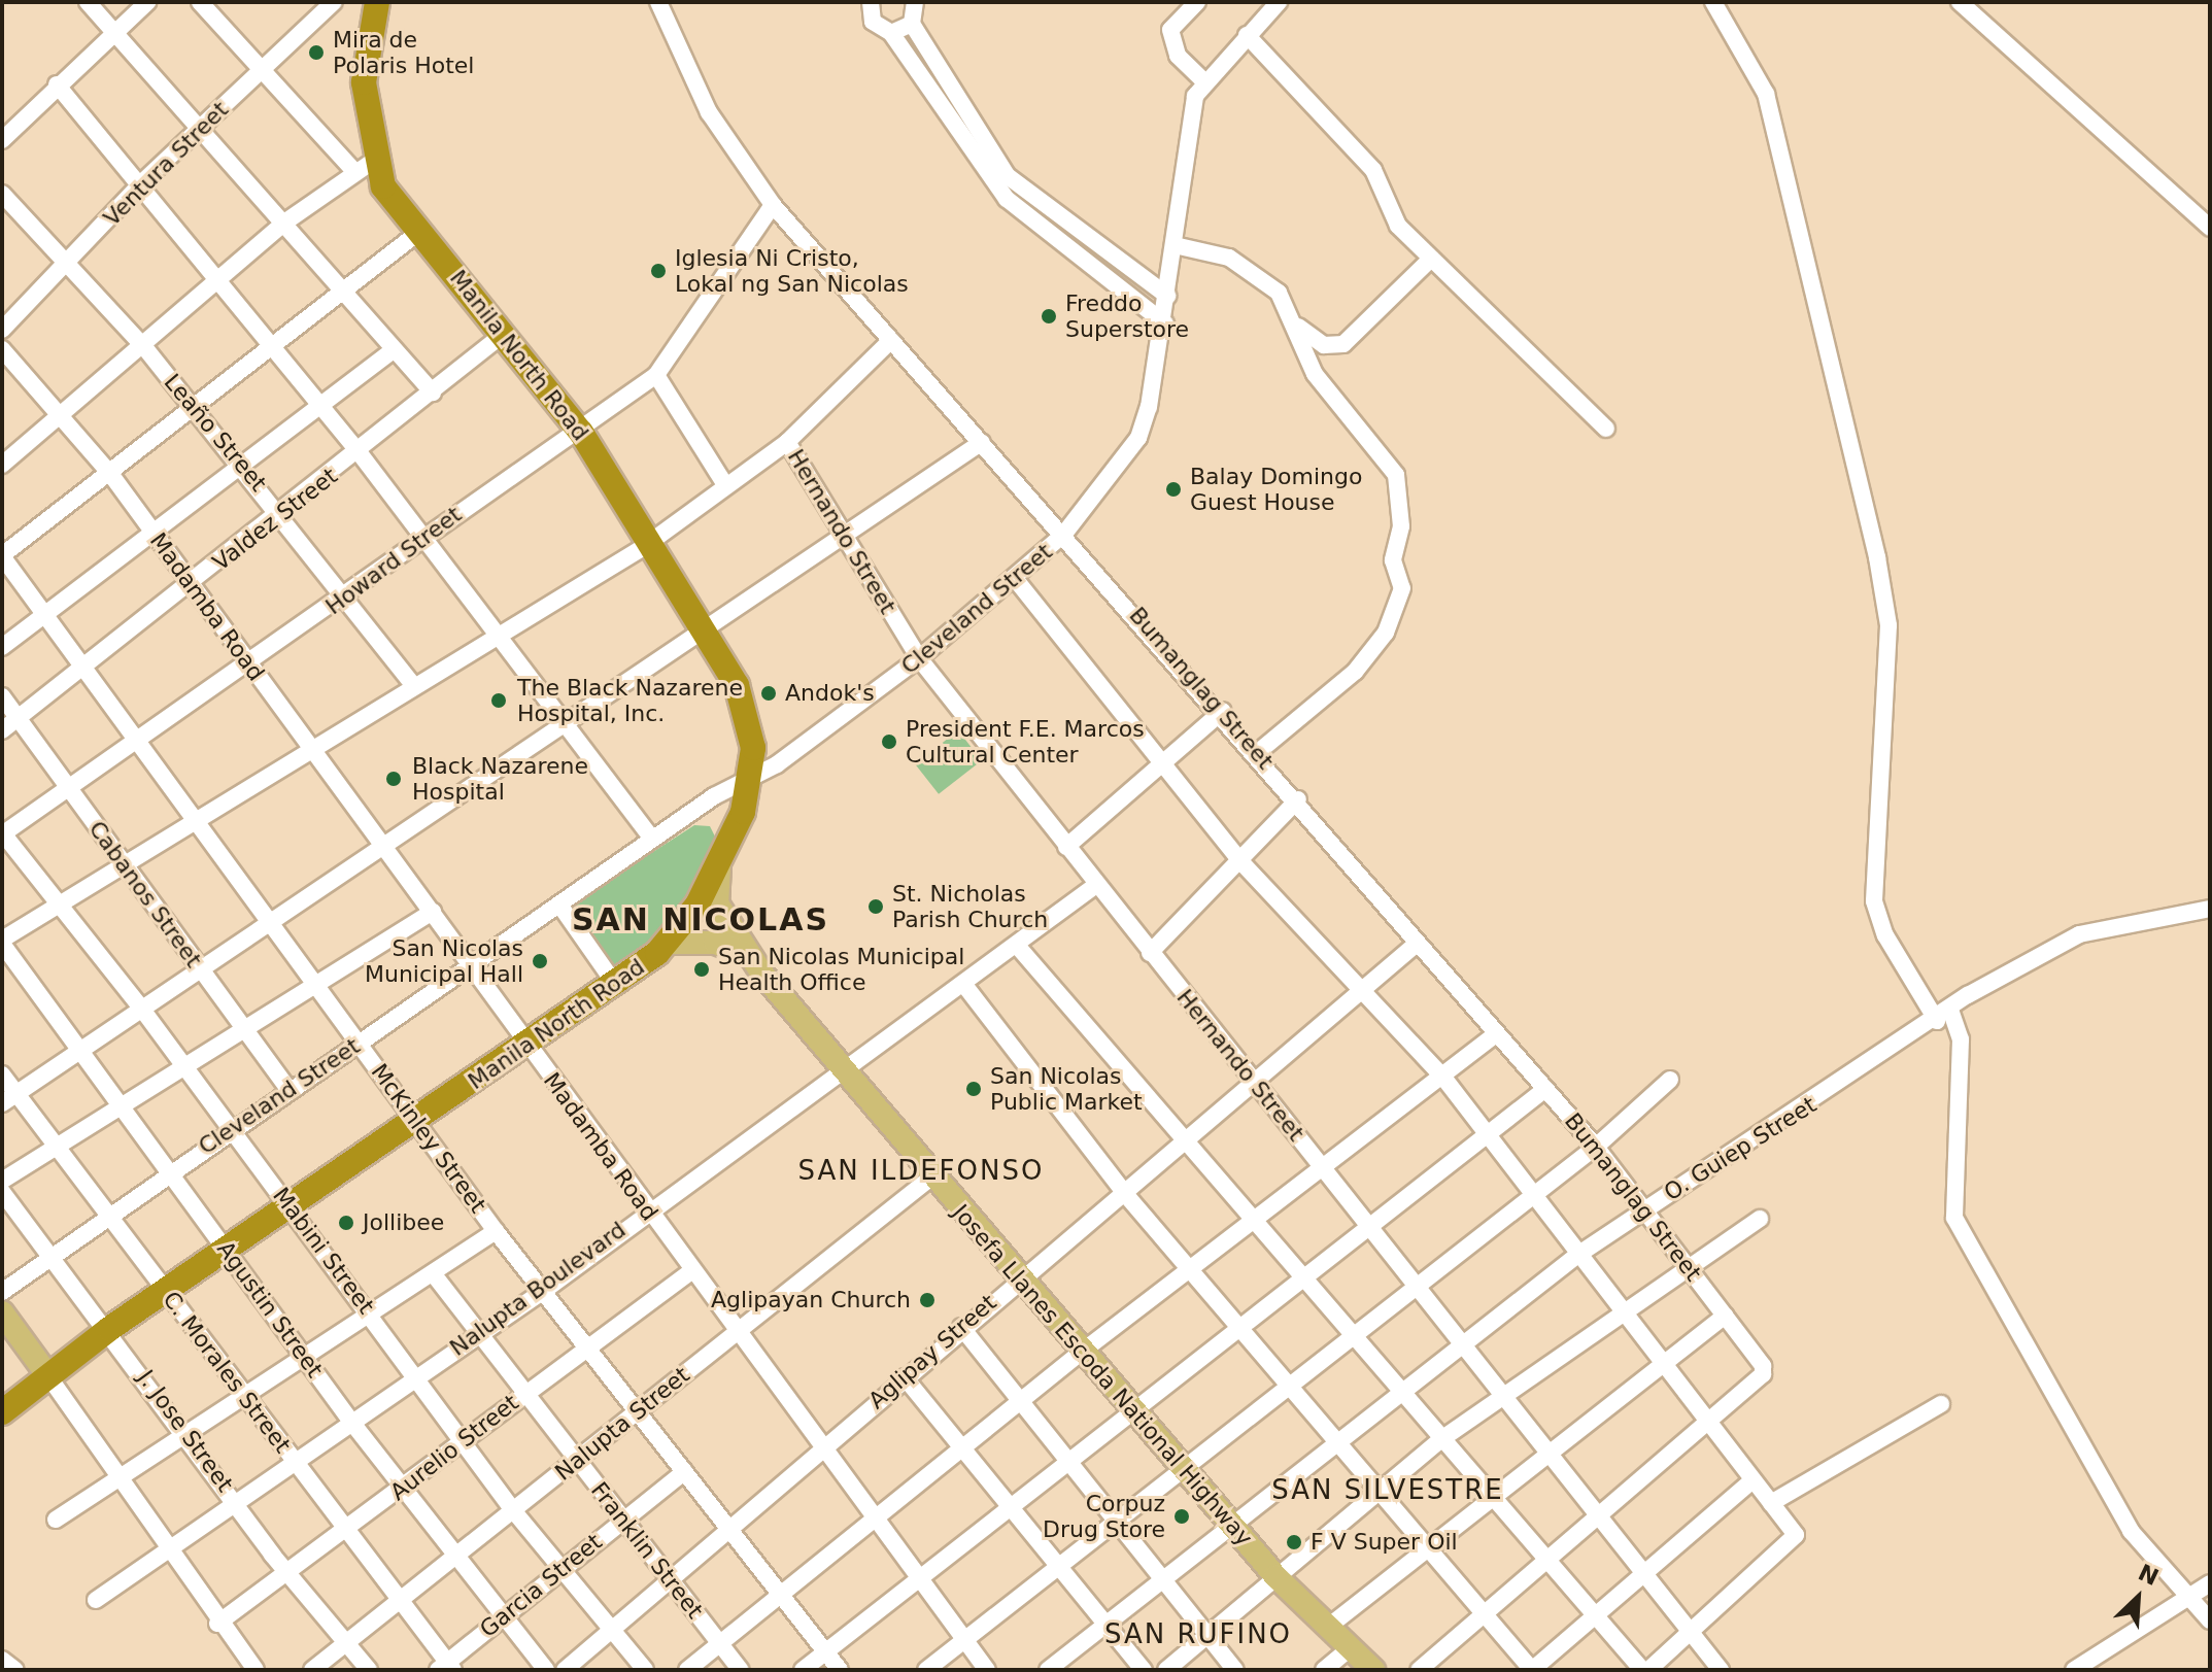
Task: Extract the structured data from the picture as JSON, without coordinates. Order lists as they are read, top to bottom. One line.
{"streets":{"highway":["Manila North Road"],"main road":["Josefa Llanes Escoda National Highway"],"street":["Ventura Street","Leaño Street","Valdez Street","Hernando Street","Howard Street","Madamba Road","Cleveland Street","Bumanglag Street","Cabanos Street","McKinley Street","O. Guiep Street","Mabini Street","Nalupta Boulevard","Agustin Street","Aglipay Street","C. Morales Street","Nalupta Street","J. Jose Street","Aurelio Street","Franklin Street","Garcia Street"]},"crossings":[["Ventura Street","Leaño Street"],["Manila North Road","Valdez Street"],["Manila North Road","Howard Street"],["Manila North Road","Madamba Road"],["Manila North Road","Cleveland Street"],["Manila North Road","McKinley Street"],["Manila North Road","Mabini Street"],["Manila North Road","Agustin Street"],["Manila North Road","C. Morales Street"],["Manila North Road","Josefa Llanes Escoda National Highway"],["Manila North Road","J. Jose Street"],["Leaño Street","Valdez Street"],["Leaño Street","Howard Street"],["Valdez Street","Madamba Road"],["Valdez Street","Cabanos Street"],["Valdez Street","McKinley Street"],["Hernando Street","Cleveland Street"],["Hernando Street","O. Guiep Street"],["Hernando Street","Nalupta Boulevard"],["Hernando Street","Aglipay Street"],["Howard Street","Madamba Road"],["Howard Street","Bumanglag Street"],["Howard Street","Cabanos Street"],["Howard Street","McKinley Street"],["Howard Street","Mabini Street"],["Madamba Road","Cleveland Street"],["Madamba Road","Nalupta Boulevard"],["Madamba Road","Aglipay Street"],["Madamba Road","Nalupta Street"],["Madamba Road","Aurelio Street"],["Cleveland Street","Bumanglag Street"],["Cleveland Street","Cabanos Street"],["Cleveland Street","McKinley Street"],["Cleveland Street","Mabini Street"],["Cleveland Street","Agustin Street"],["Cleveland Street","C. Morales Street"],["Cleveland Street","J. Jose Street"],["Bumanglag Street","O. Guiep Street"],["Bumanglag Street","Aglipay Street"],["McKinley Street","Nalupta Boulevard"],["McKinley Street","Aglipay Street"],["McKinley Street","Nalupta Street"],["McKinley Street","Aurelio Street"],["McKinley Street","Garcia Street"],["O. Guiep Street","Josefa Llanes Escoda National Highway"],["Mabini Street","Nalupta Boulevard"],["Mabini Street","Aglipay Street"],["Mabini Street","Nalupta Street"],["Mabini Street","Aurelio Street"],["Mabini Street","Garcia Street"],["Nalupta Boulevard","Agustin Street"],["Nalupta Boulevard","C. Morales Street"],["Nalupta Boulevard","Josefa Llanes Escoda National Highway"],["Nalupta Boulevard","J. Jose Street"],["Nalupta Boulevard","Franklin Street"],["Agustin Street","Nalupta Street"],["Agustin Street","Aurelio Street"],["Agustin Street","Garcia Street"],["Aglipay Street","Josefa Llanes Escoda National Highway"],["Aglipay Street","Franklin Street"],["C. Morales Street","Nalupta Street"],["C. Morales Street","Aurelio Street"],["C. Morales Street","Garcia Street"],["Josefa Llanes Escoda National Highway","Nalupta Street"],["Nalupta Street","J. Jose Street"],["Nalupta Street","Franklin Street"],["J. Jose Street","Aurelio Street"],["Aurelio Street","Franklin Street"],["Franklin Street","Garcia Street"]],"districts":["SAN NICOLAS","SAN ILDEFONSO","SAN SILVESTRE","SAN RUFINO"],"places":["Mira de Polaris Hotel","Iglesia Ni Cristo, Lokal ng San Nicolas","Freddo Superstore","Balay Domingo Guest House","Andok's","The Black Nazarene Hospital, Inc.","President F.E. Marcos Cultural Center","Black Nazarene Hospital","St. Nicholas Parish Church","San Nicolas Municipal Hall","San Nicolas Municipal Health Office","San Nicolas Public Market","Jollibee","Aglipayan Church","Corpuz Drug Store","F V Super Oil"],"north":"top right"}
